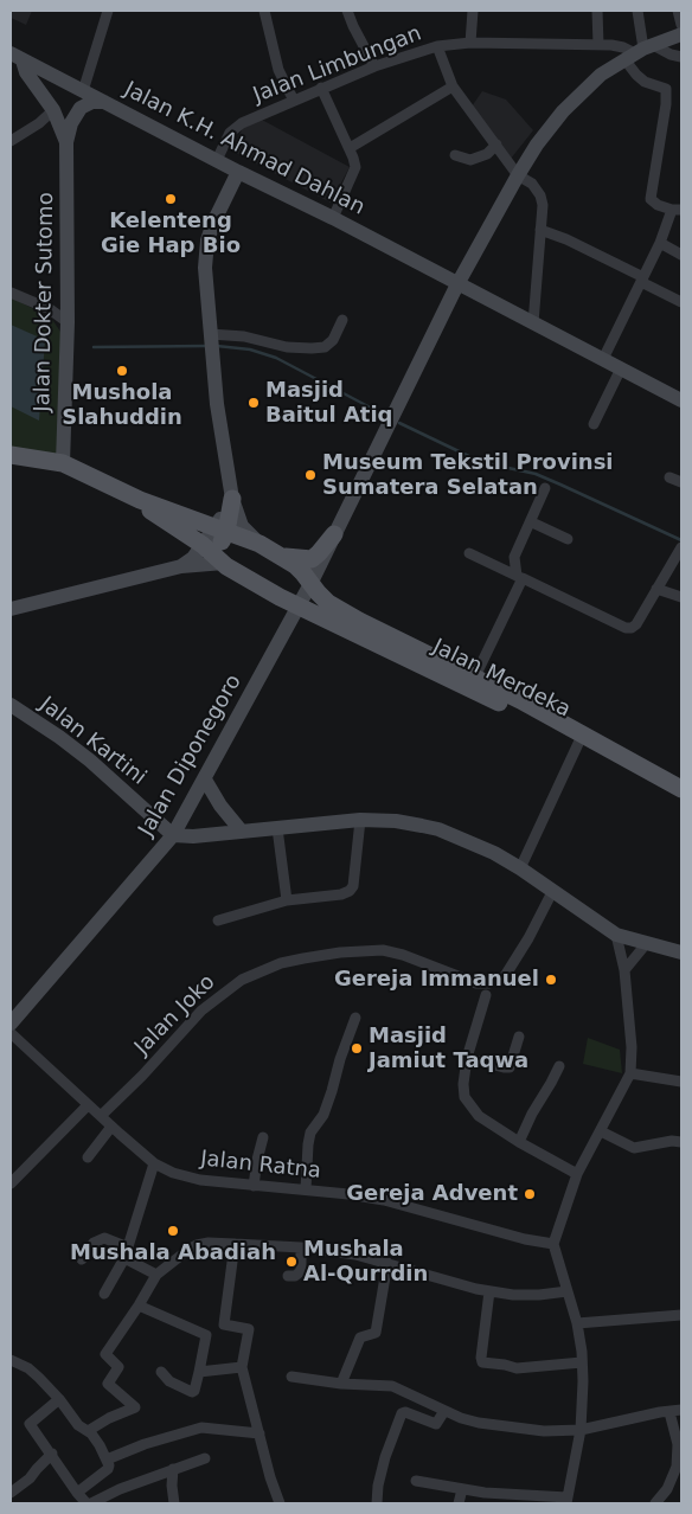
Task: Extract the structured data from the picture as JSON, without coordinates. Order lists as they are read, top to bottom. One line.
{"streets":{"main road":["Jalan Merdeka"],"street":["Jalan Limbungan","Jalan K.H. Ahmad Dahlan","Jalan Dokter Sutomo","Jalan Kartini","Jalan Diponegoro","Jalan Joko","Jalan Ratna"]},"crossings":[["Jalan Limbungan","Jalan K.H. Ahmad Dahlan"],["Jalan Merdeka","Jalan Diponegoro"],["Jalan Kartini","Jalan Diponegoro"],["Jalan Joko","Jalan Ratna"]],"places":["Kelenteng Gie Hap Bio","Mushola Slahuddin","Masjid Baitul Atiq","Museum Tekstil Provinsi Sumatera Selatan","Gereja Immanuel","Masjid Jamiut Taqwa","Gereja Advent","Mushala Abadiah","Mushala Al-Qurrdin"]}
